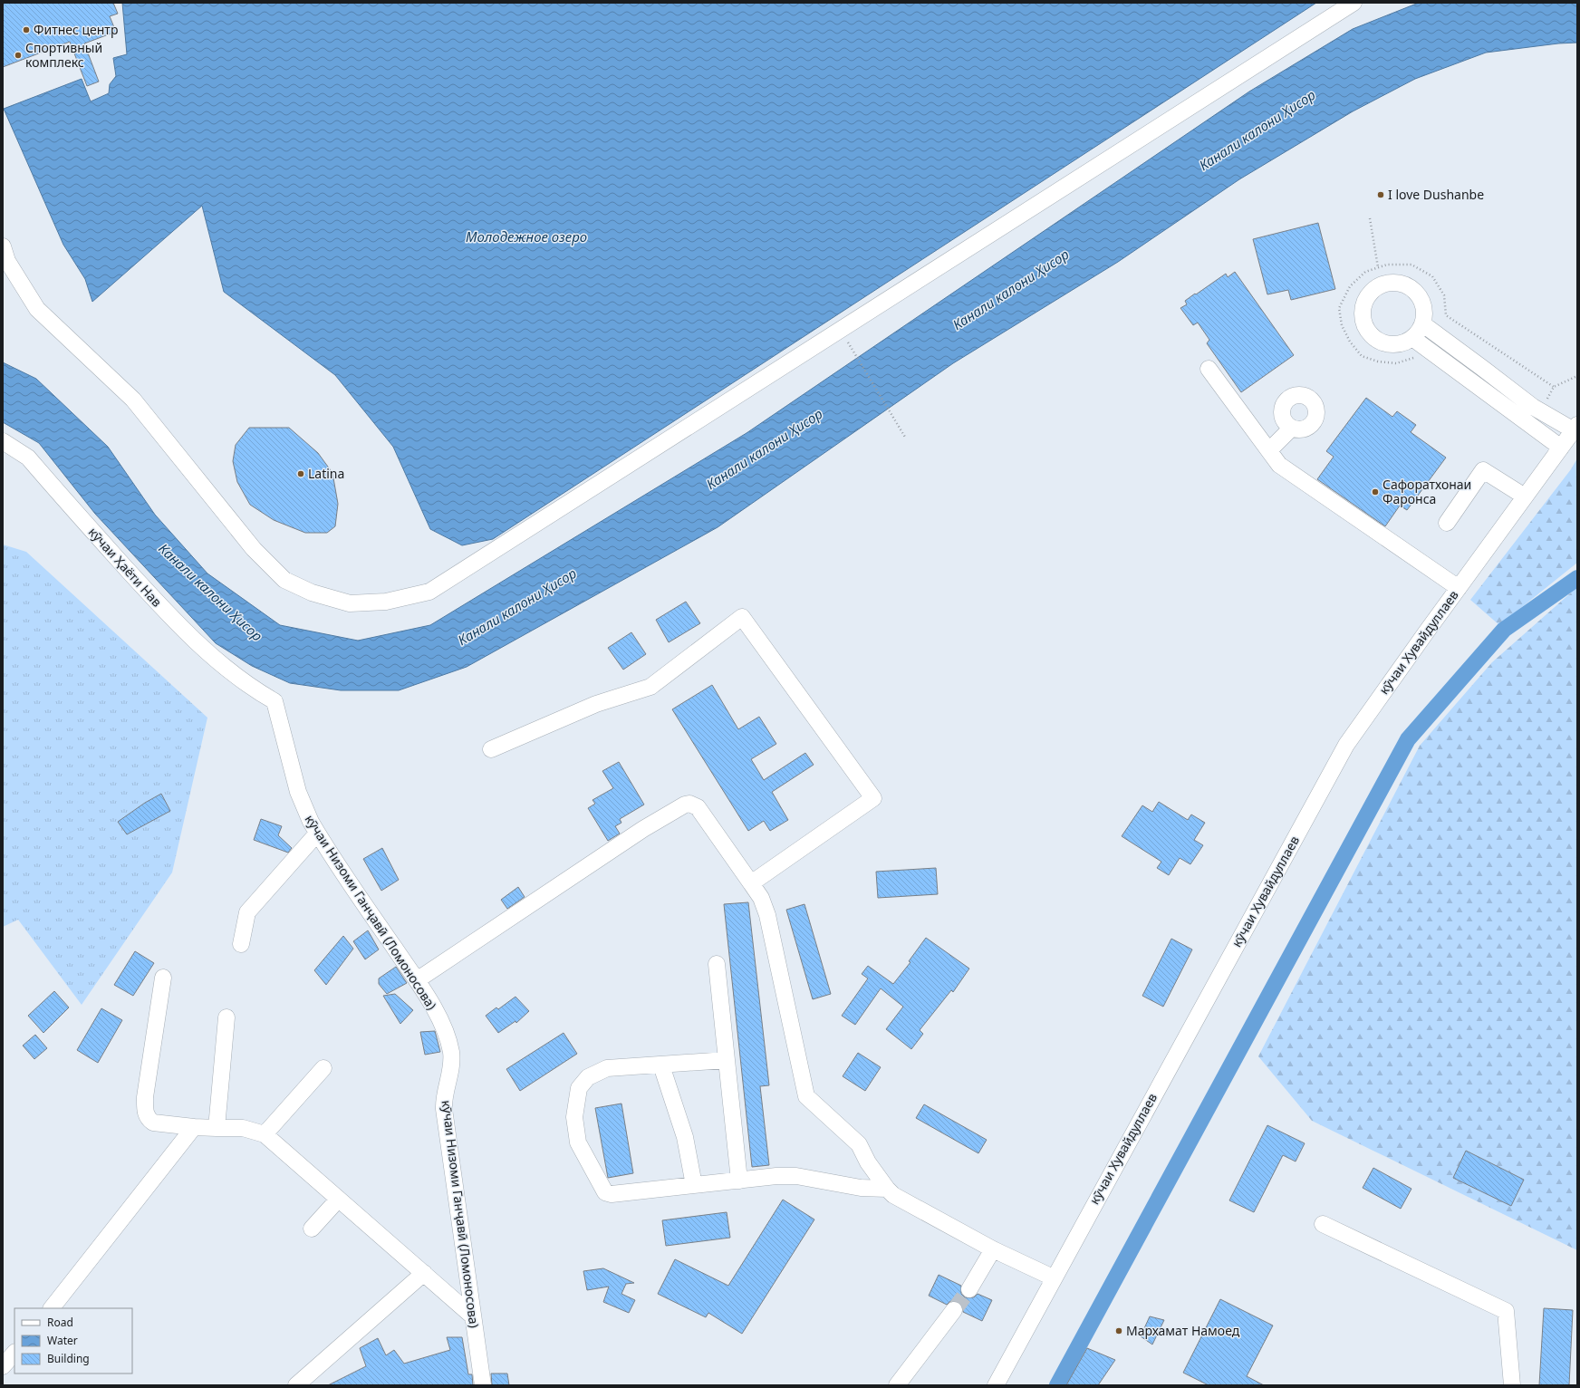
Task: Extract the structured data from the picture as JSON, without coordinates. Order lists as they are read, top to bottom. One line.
{"streets":{"street":["кӯчаи Ҳаёти Нав","кӯчаи Хувайдуллаев","кӯчаи Низоми Ганҷавӣ (Ломоносова)"]},"crossings":[["кӯчаи Ҳаёти Нав","кӯчаи Низоми Ганҷавӣ (Ломоносова)"]],"water":["Канали калони Ҳисор","Молодежное озеро"],"places":["Фитнес центр","Спортивный комплекс","I love Dushanbe","Latina","Сафоратхонаи Фаронса","Мархамат Намоед"],"legend":["Road","Water","Building"]}
